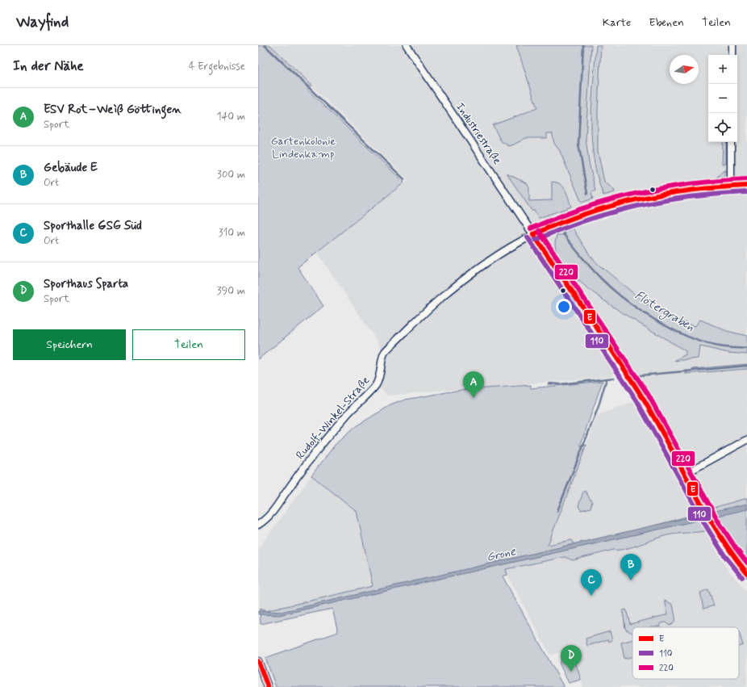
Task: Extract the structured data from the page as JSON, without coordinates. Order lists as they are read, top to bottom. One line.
{"streets":{"street":["Industriestraße","Rudolf-Winkel-Straße"]},"crossings":[["Industriestraße","Rudolf-Winkel-Straße"]],"water":["Flötergraben","Grone"],"parks":["Gartenkolonie Lindenkamp"],"lines":["transit line 220","transit line E","transit line 110"],"legend":["E","110","220"],"north":"right","page":{"header":"Wayfind","nav":["Karte","Ebenen","Teilen"],"heading":["In der Nähe","4 Ergebnisse"],"map_buttons":["+","−"],"list":[{"mark":"A","name":"ESV Rot–Weìß Göttingen","note":"Sport","value":"140 m"},{"mark":"B","name":"Gebäude E","note":"Ort","value":"300 m"},{"mark":"C","name":"Sporthalle GSG Süd","note":"Ort","value":"310 m"},{"mark":"D","name":"Sporthaus Sparta","note":"Sport","value":"390 m"}],"buttons":["Speichern","Teilen"],"pins":["A","B","C","D"]}}
